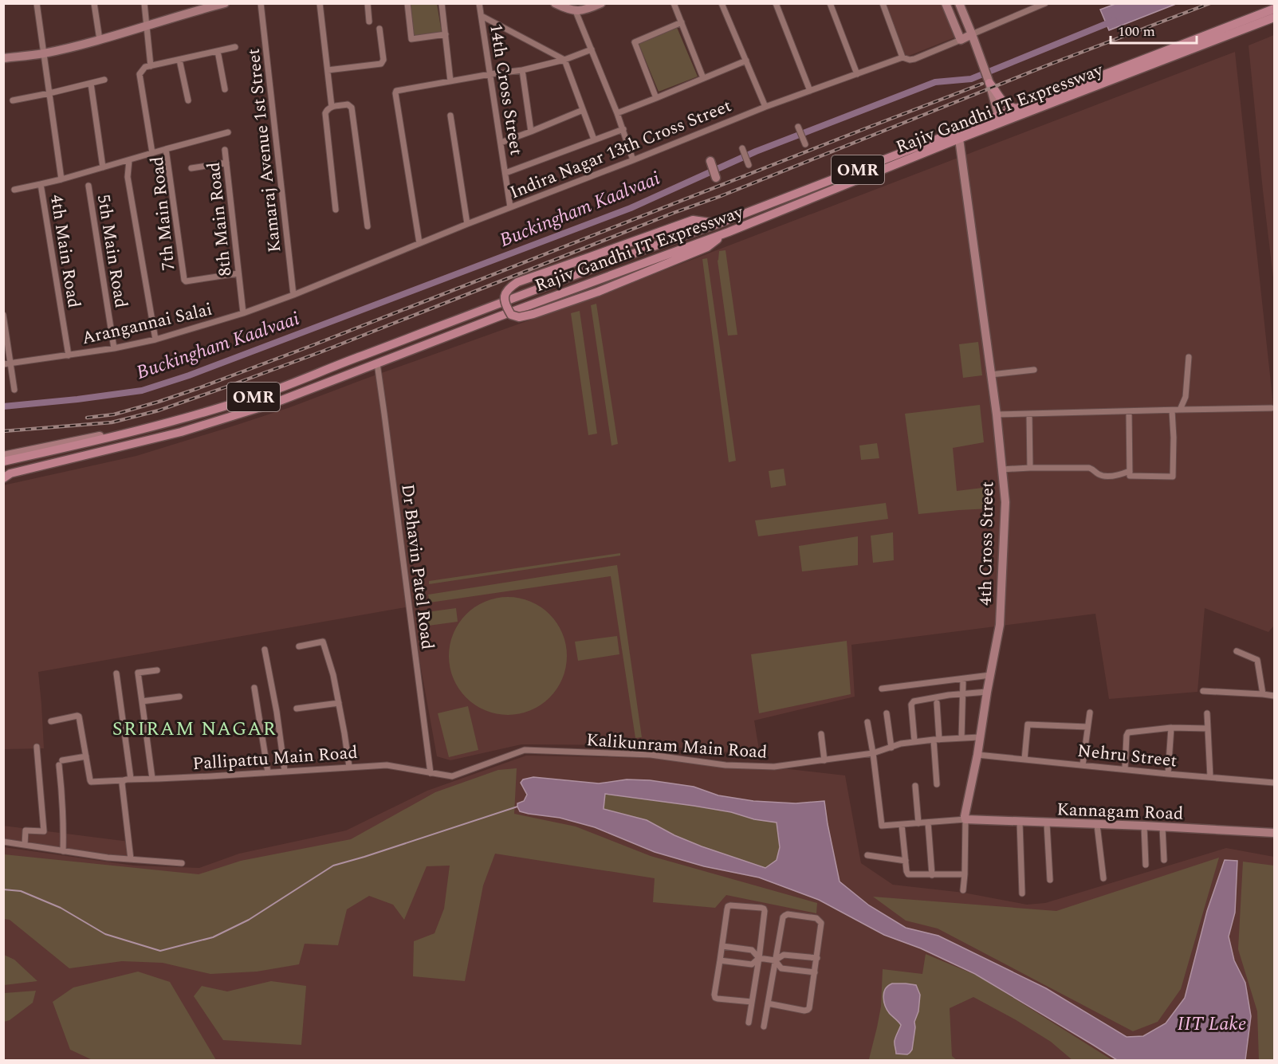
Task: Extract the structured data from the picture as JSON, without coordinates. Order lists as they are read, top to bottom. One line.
{"streets":{"main road":["Rajiv Gandhi IT Expressway","OMR"],"street":["14th Cross Street","Indira Nagar 13th Cross Street","Kamaraj Avenue 1st Street","7th Main Road","8th Main Road","4th Main Road","5th Main Road","Arangannai Salai","4th Cross Street","Dr Bhavin Patel Road","Kalikunram Main Road","Nehru Street","Pallipattu Main Road","Kannagam Road"]},"crossings":[["14th Cross Street","Indira Nagar 13th Cross Street"],["Rajiv Gandhi IT Expressway","4th Cross Street"],["Rajiv Gandhi IT Expressway","Dr Bhavin Patel Road"],["Indira Nagar 13th Cross Street","Kamaraj Avenue 1st Street"],["Indira Nagar 13th Cross Street","Arangannai Salai"],["Kamaraj Avenue 1st Street","Arangannai Salai"],["7th Main Road","8th Main Road"],["8th Main Road","Arangannai Salai"],["4th Main Road","Arangannai Salai"],["5th Main Road","Arangannai Salai"],["4th Cross Street","Kalikunram Main Road"],["4th Cross Street","Nehru Street"],["4th Cross Street","Kannagam Road"],["Dr Bhavin Patel Road","Kalikunram Main Road"],["Dr Bhavin Patel Road","Pallipattu Main Road"],["Kalikunram Main Road","Pallipattu Main Road"]],"districts":["SRIRAM NAGAR"],"water":["Buckingham Kaalvaai","IIT Lake"],"scale_bar":"100 m"}
